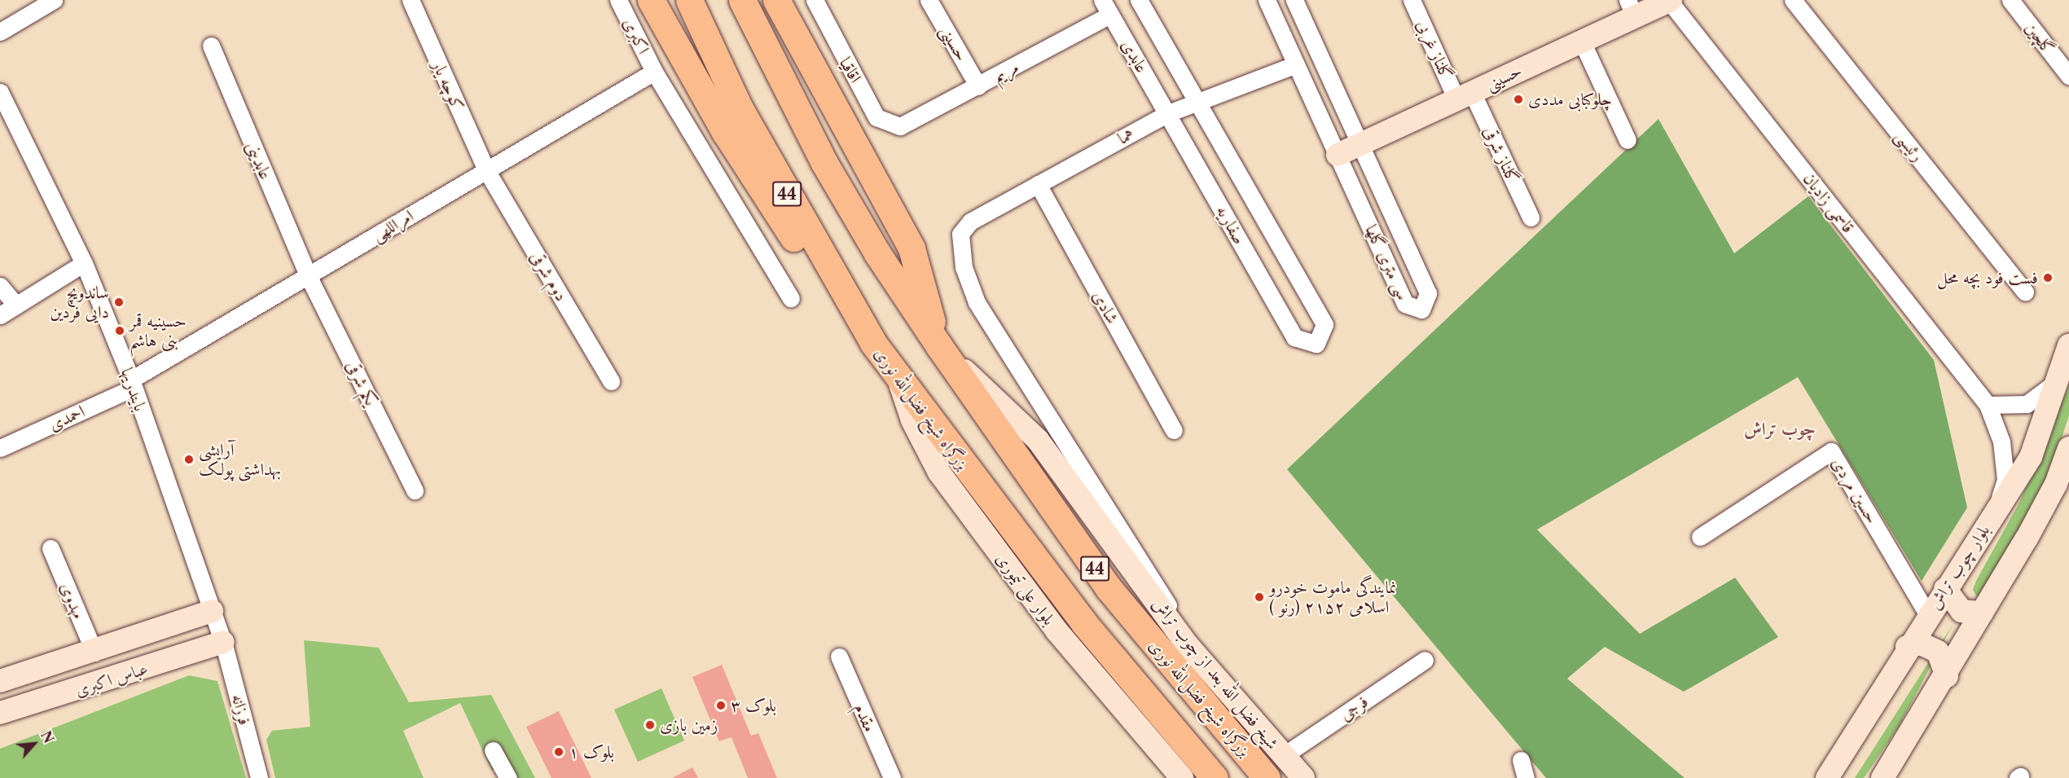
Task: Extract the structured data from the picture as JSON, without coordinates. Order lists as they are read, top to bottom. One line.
{"streets":{"highway":["44","بزرگراه شیخ فضل‌الله نوری"],"main road":["حسینی","بلوار چوب‌ تراش","بلوار علی تیموری","شیخ فضل الله بعد از چوب تراش","عباس اکبری"],"street":["اکبری","گلچین","گلناز غربی","عابدی","اقاقیا","مریم","کوچه یار","هما","رئیسی","گلناز شرقی","عابدینی","قاسمی زادیان","صفاریه","امراللهی","سی متری گلها","دوم شرقی","شادی","یکم شرقی","بایندریها","احمدی","حسین مردی","مهدوی","فرجی","فرزانه","مقدم"]},"crossings":[["اکبری","امراللهی"],["حسینی","گلناز غربی"],["حسینی","مریم"],["حسینی","گلناز شرقی"],["حسینی","قاسمی زادیان"],["حسینی","سی متری گلها"],["گلناز غربی","گلناز شرقی"],["عابدی","مریم"],["عابدی","هما"],["عابدی","صفاریه"],["اقاقیا","مریم"],["کوچه یار","امراللهی"],["کوچه یار","دوم شرقی"],["هما","صفاریه"],["هما","سی متری گلها"],["هما","شادی"],["هما","شیخ فضل الله بعد از چوب تراش"],["عابدینی","امراللهی"],["عابدینی","یکم شرقی"],["قاسمی زادیان","بلوار چوب‌ تراش"],["امراللهی","دوم شرقی"],["امراللهی","یکم شرقی"],["امراللهی","بایندریها"],["امراللهی","احمدی"],["بایندریها","احمدی"],["بایندریها","عباس اکبری"],["بایندریها","فرزانه"],["بزرگراه شیخ فضل‌الله نوری","بلوار علی تیموری"],["بزرگراه شیخ فضل‌الله نوری","شیخ فضل الله بعد از چوب تراش"],["حسین مردی","بلوار چوب‌ تراش"],["مهدوی","عباس اکبری"],["شیخ فضل الله بعد از چوب تراش","فرجی"],["عباس اکبری","فرزانه"]],"districts":["چوب تراش"],"places":["چلوکبابی مددی","فست فود بچه محل","ساندویچ دایی فردین","حسینیه قمر بنی هاشم","آرایشی بهداشتی پولک","نمایندگی ماموت خودرو ( رنو) اسلامی ۲۱۵۲","بلوک ۳","زمین بازی","بلوک ۱"],"north":"top right"}
